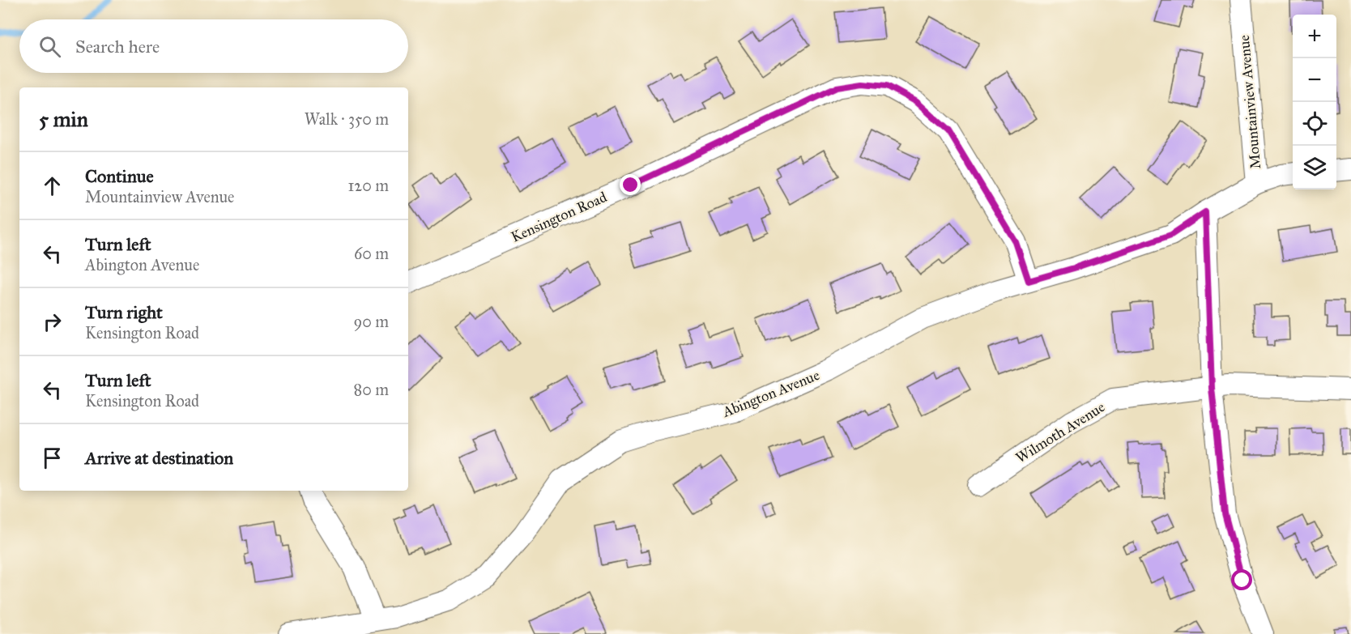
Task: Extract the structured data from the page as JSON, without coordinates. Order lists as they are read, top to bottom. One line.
{"streets":{"street":["Mountainview Avenue","Kensington Road","Abington Avenue","Wilmoth Avenue"]},"crossings":[["Mountainview Avenue","Abington Avenue"],["Kensington Road","Abington Avenue"]],"page":{"map_buttons":["+","−"],"search":"Search here","heading":["5 min","Walk · 350 m"],"list":[["Continue","Mountainview Avenue","120 m"],["Turn left","Abington Avenue","60 m"],["Turn right","Kensington Road","90 m"],["Turn left","Kensington Road","80 m"],"Arrive at destination"]}}
